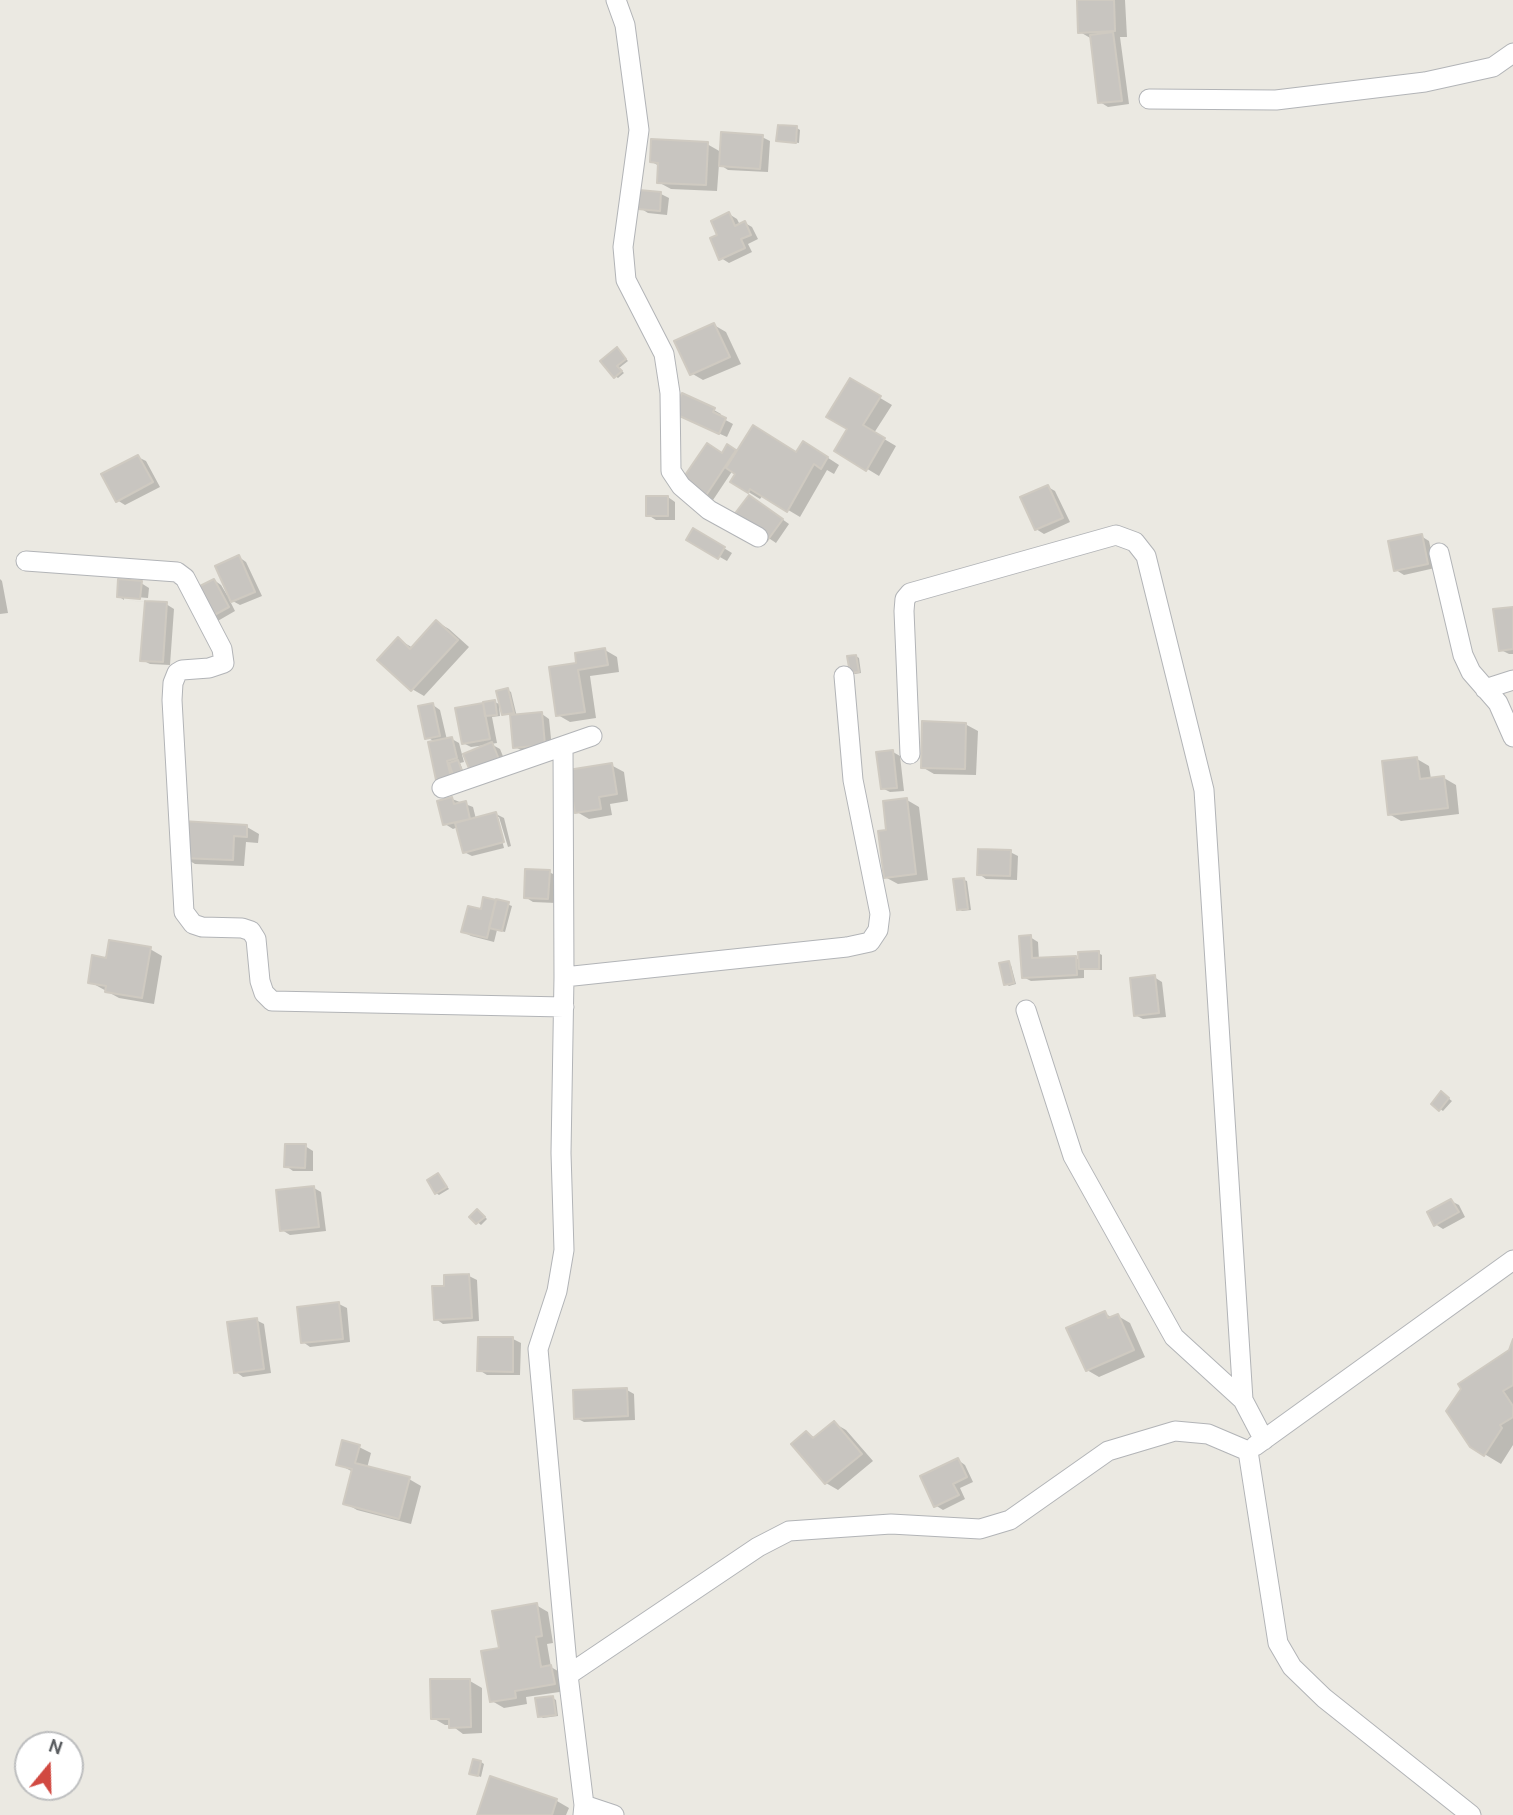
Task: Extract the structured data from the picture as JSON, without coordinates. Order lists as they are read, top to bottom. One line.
{"north":"top"}
